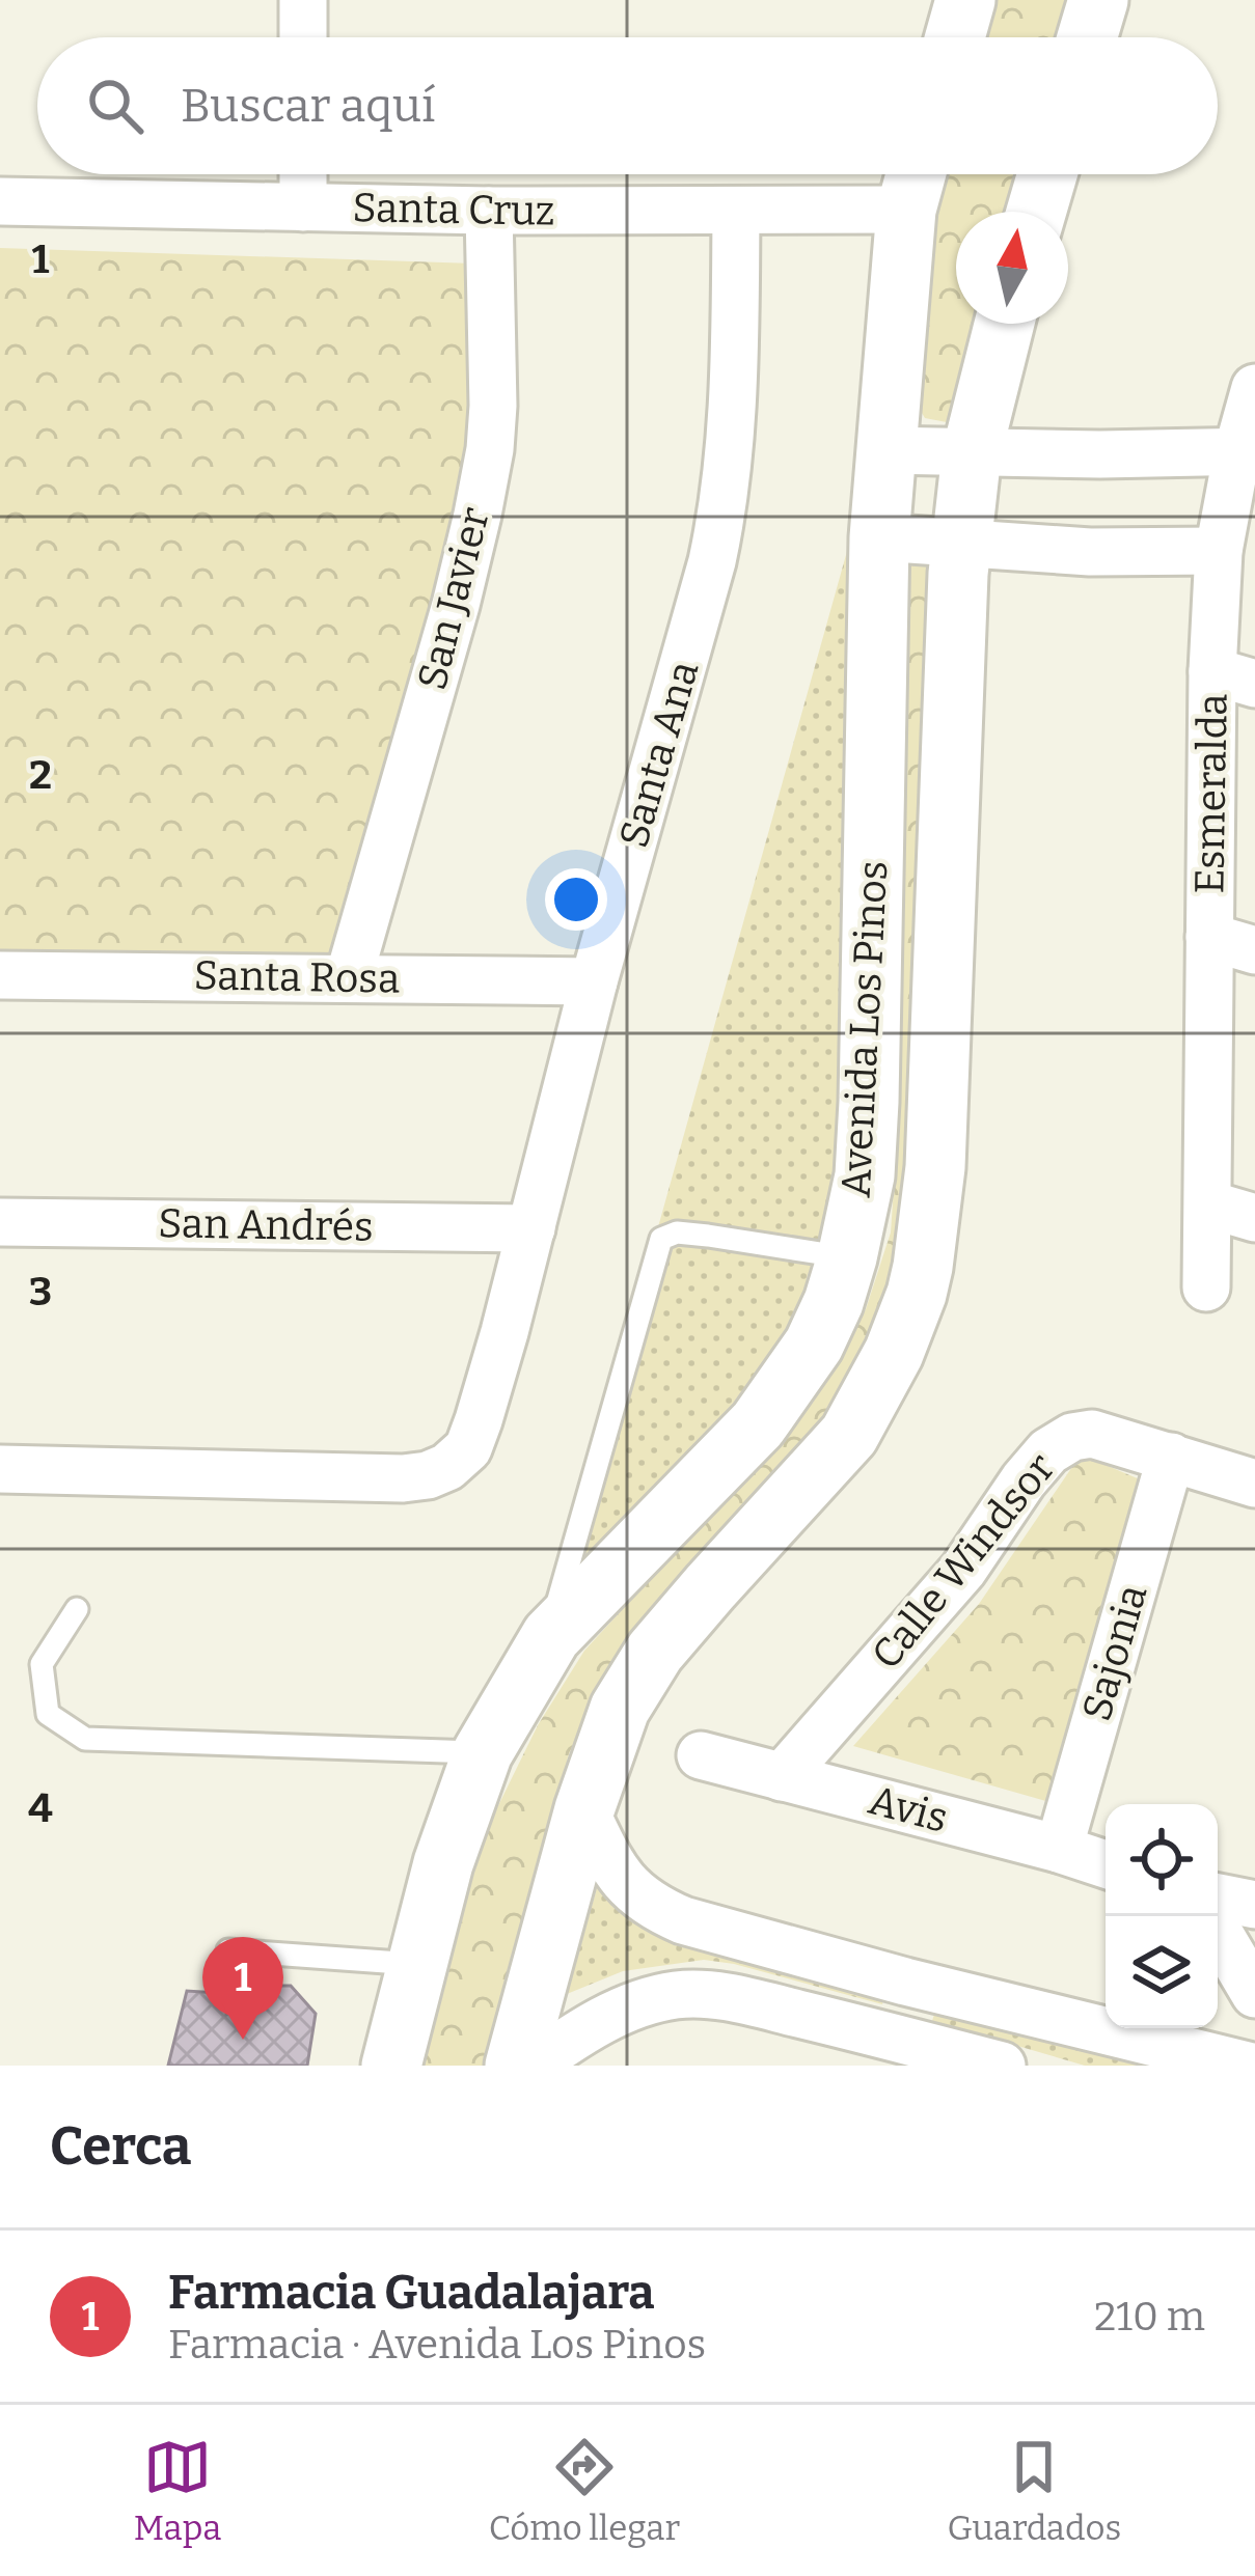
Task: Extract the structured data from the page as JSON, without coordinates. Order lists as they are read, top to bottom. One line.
{"streets":{"street":["Santa Cruz","San Javier","Santa Ana","Esmeralda","Santa Rosa","Avenida Los Pinos","San Andrés","Calle Windsor","Sajonia","Avis"]},"crossings":[["Santa Cruz","San Javier"],["Santa Cruz","Santa Ana"],["Santa Cruz","Avenida Los Pinos"],["San Javier","Santa Rosa"],["Santa Ana","Santa Rosa"],["Santa Ana","San Andrés"],["Calle Windsor","Sajonia"],["Calle Windsor","Avis"],["Sajonia","Avis"]],"north":"top","page":{"search":"Buscar aquí","pins":"1","heading":"Cerca","list":[{"mark":"1","name":"Farmacia Guadalajara","note":"Farmacia · Avenida Los Pinos","value":"210 m"}],"nav":["Mapa","Cómo llegar","Guardados"]},"grid":{"rows":["1","2","3","4"]}}
